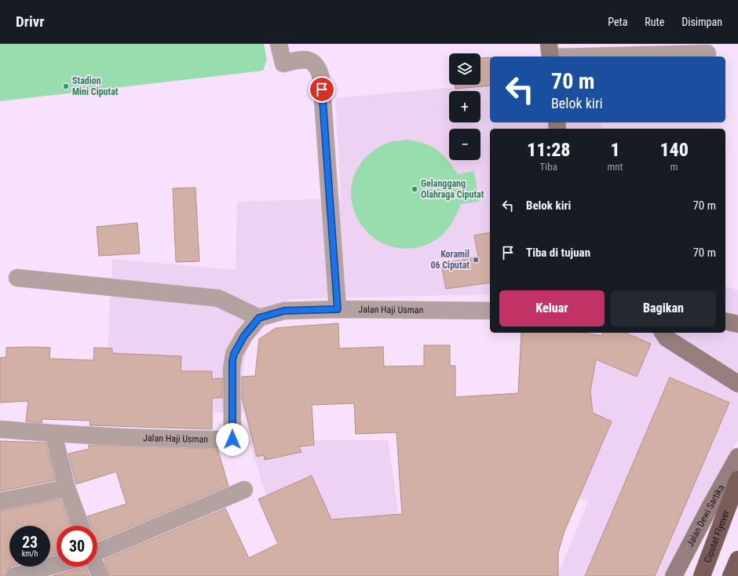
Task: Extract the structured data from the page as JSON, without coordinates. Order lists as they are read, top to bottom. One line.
{"streets":{"highway":["Ciputat Flyover"],"main road":["Jalan Dewi Sartika"],"street":["Jalan Haji Usman"]},"places":["Stadion Mini Ciputat","Gelanggang Olahraga Ciputat","Koramil 06 Ciputat"],"page":{"header":"Drivr","nav":["Peta","Rute","Disimpan"],"map_buttons":["+","−"],"turn":["70 m","Belok kiri"],"eta":["11:28","Tiba","1","mnt","140","m"],"list":[{"name":"Belok kiri","value":"70 m"},{"name":"Tiba di tujuan","value":"70 m"}],"buttons":["Keluar","Bagikan"],"speed":"23 km/h","limit":"30"}}
